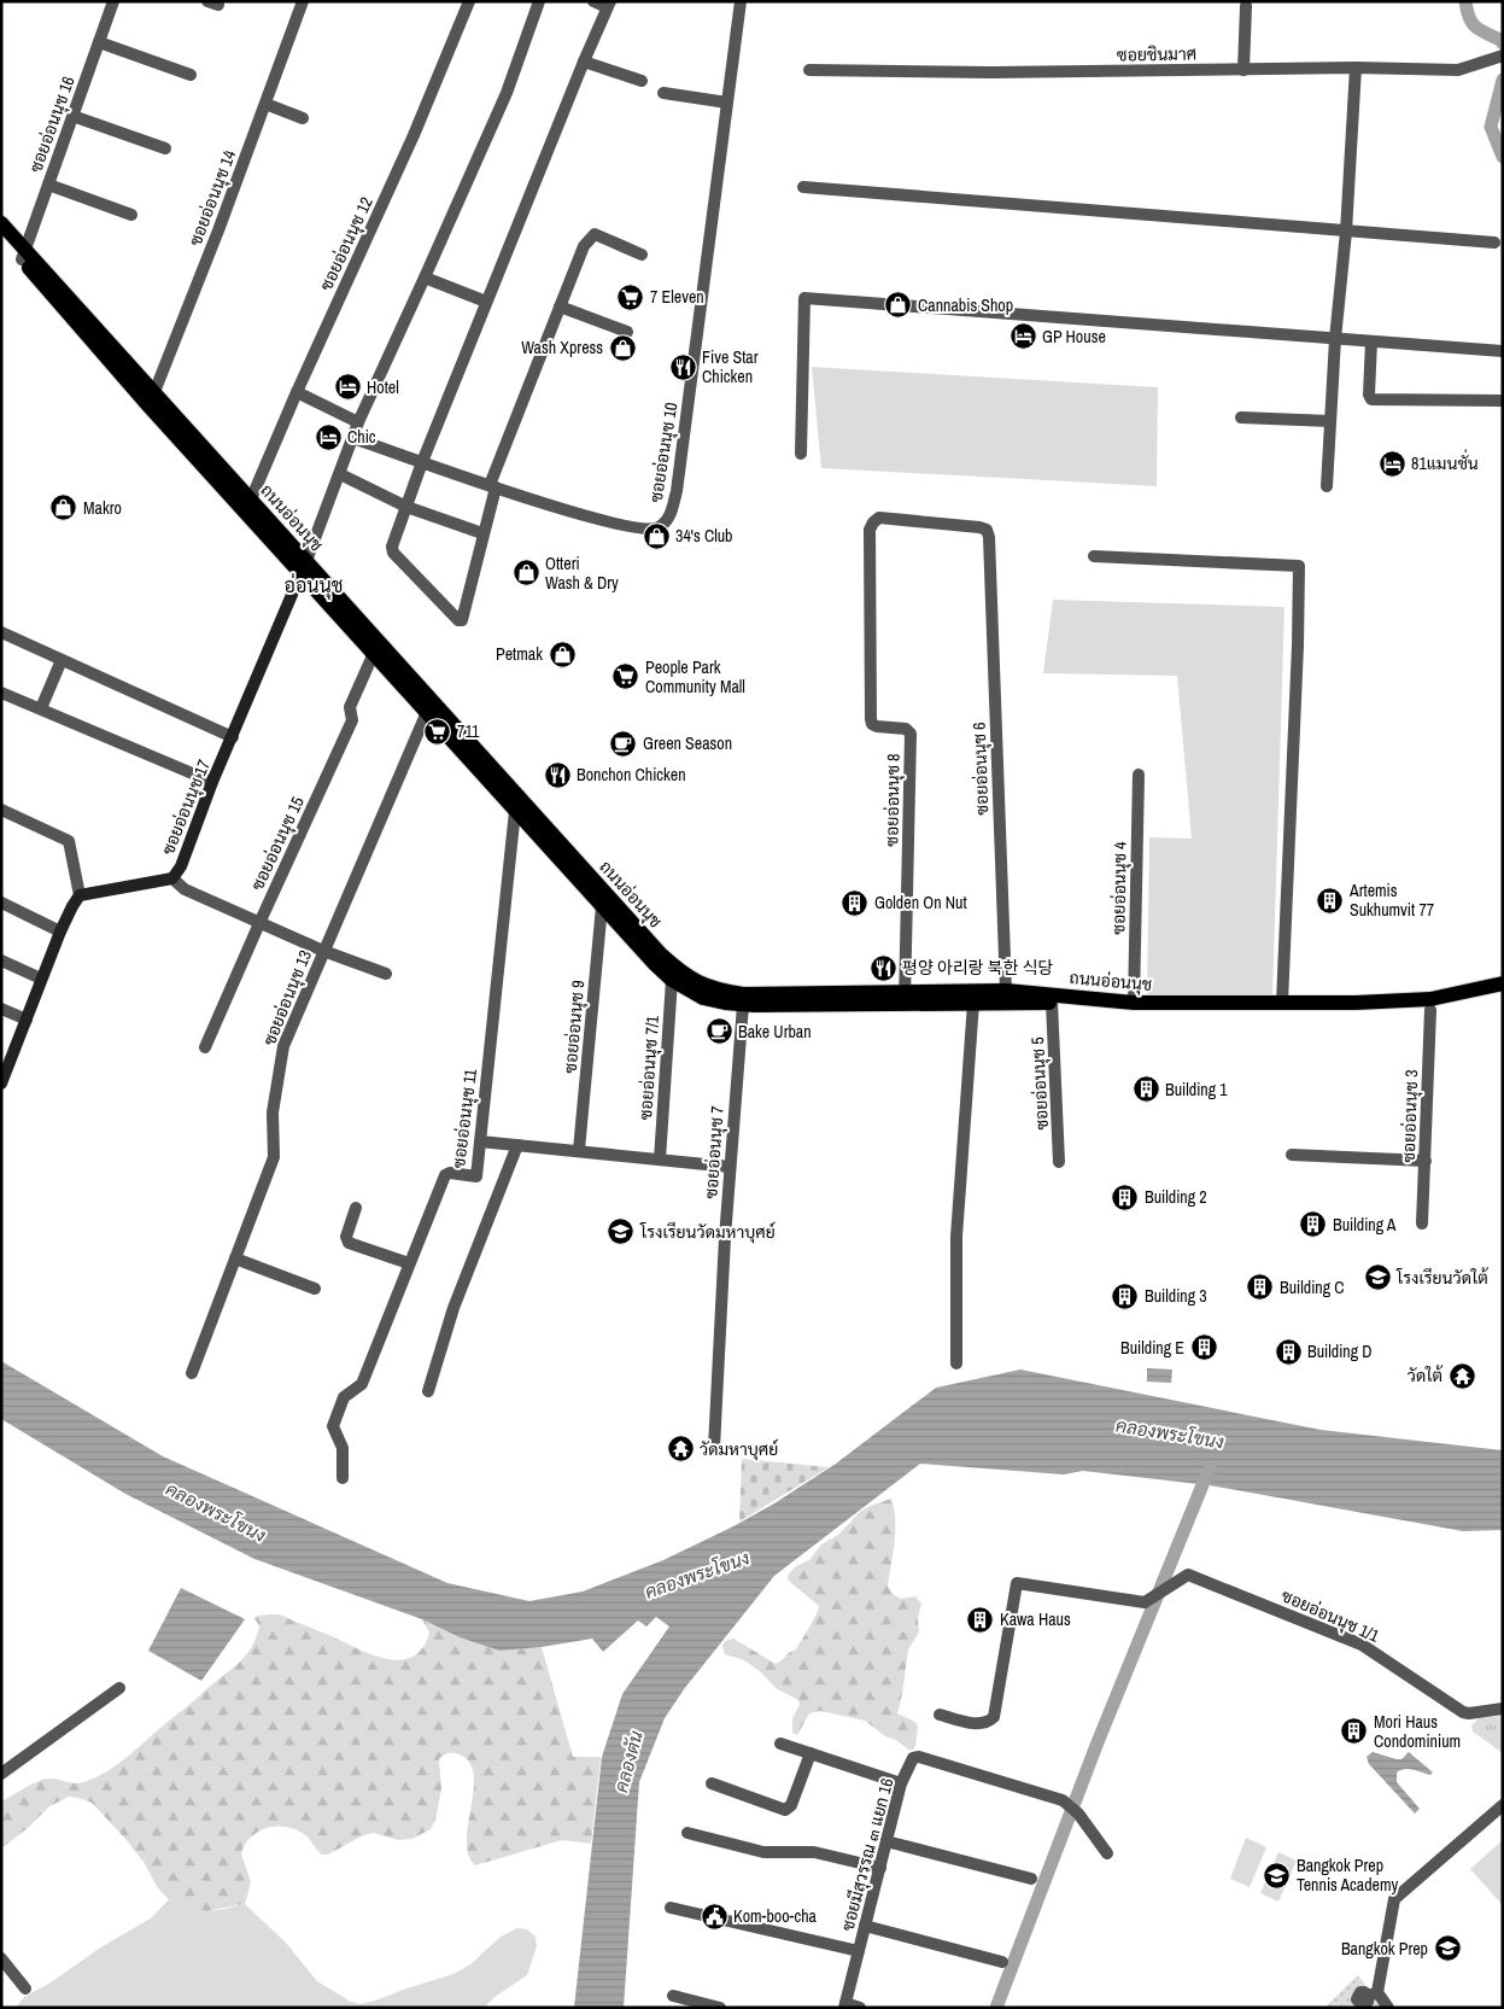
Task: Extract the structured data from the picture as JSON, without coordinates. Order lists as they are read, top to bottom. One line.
{"streets":{"main road":["ถนนอ่อนนุช"],"street":["ซอยชินมาศ","ซอยอ่อนนุช 16","ซอยอ่อนนุช 14","ซอยอ่อนนุช 12","ซอยอ่อนนุช 10","ซอยอ่อนนุช 6","ซอยอ่อนนุช 8","ซอยอ่อนนุช 17","ซอยอ่อนนุช 15","ซอยอ่อนนุช 4","ซอยอ่อนนุช 13","ซอยอ่อนนุช 9","ซอยอ่อนนุช 7/1","ซอยอ่อนนุช 5","ซอยอ่อนนุช 3","ซอยอ่อนนุช 11","ซอยอ่อนนุช 7","ซอยอ่อนนุช 1/1","ซอยมีสุวรรณ ๓ แยก 16"]},"crossings":[["ซอยอ่อนนุช 16","ถนนอ่อนนุช"],["ซอยอ่อนนุช 14","ถนนอ่อนนุช"],["ซอยอ่อนนุช 12","ถนนอ่อนนุช"],["ถนนอ่อนนุช","ซอยอ่อนนุช 6"],["ถนนอ่อนนุช","ซอยอ่อนนุช 8"],["ถนนอ่อนนุช","ซอยอ่อนนุช 17"],["ถนนอ่อนนุช","ซอยอ่อนนุช 15"],["ถนนอ่อนนุช","ซอยอ่อนนุช 4"],["ถนนอ่อนนุช","ซอยอ่อนนุช 13"],["ถนนอ่อนนุช","ซอยอ่อนนุช 9"],["ถนนอ่อนนุช","ซอยอ่อนนุช 7/1"],["ถนนอ่อนนุช","ซอยอ่อนนุช 5"],["ถนนอ่อนนุช","ซอยอ่อนนุช 3"],["ถนนอ่อนนุช","ซอยอ่อนนุช 11"],["ถนนอ่อนนุช","ซอยอ่อนนุช 7"],["ซอยอ่อนนุช 6","ซอยอ่อนนุช 8"]],"districts":["อ่อนนุช"],"water":["คลองพระโขนง","คลองตัน"],"places":{"supermarket":["7 Eleven","People Park Community Mall","711"],"shop":["Cannabis Shop","Wash Xpress","Makro","34's Club","Otteri Wash & Dry","Petmak"],"hotel":["GP House","Hotel","Chic","81แมนชั่น"],"restaurant":["Five Star Chicken","Bonchon Chicken","평양 아리랑 북한 식당"],"cafe":["Green Season","Bake Urban"],"building":["Artemis Sukhumvit 77","Golden On Nut","Building 1","Building 2","Building A","Building C","Building 3","Building E","Building D","Kawa Haus","Mori Haus Condominium"],"school or university":["โรงเรียนวัดมหาบุศย์","โรงเรียนวัดใต้","Bangkok Prep Tennis Academy","Bangkok Prep"],"temple":["วัดใต้","วัดมหาบุศย์"],"public building":["Kom-boo-cha"]}}
